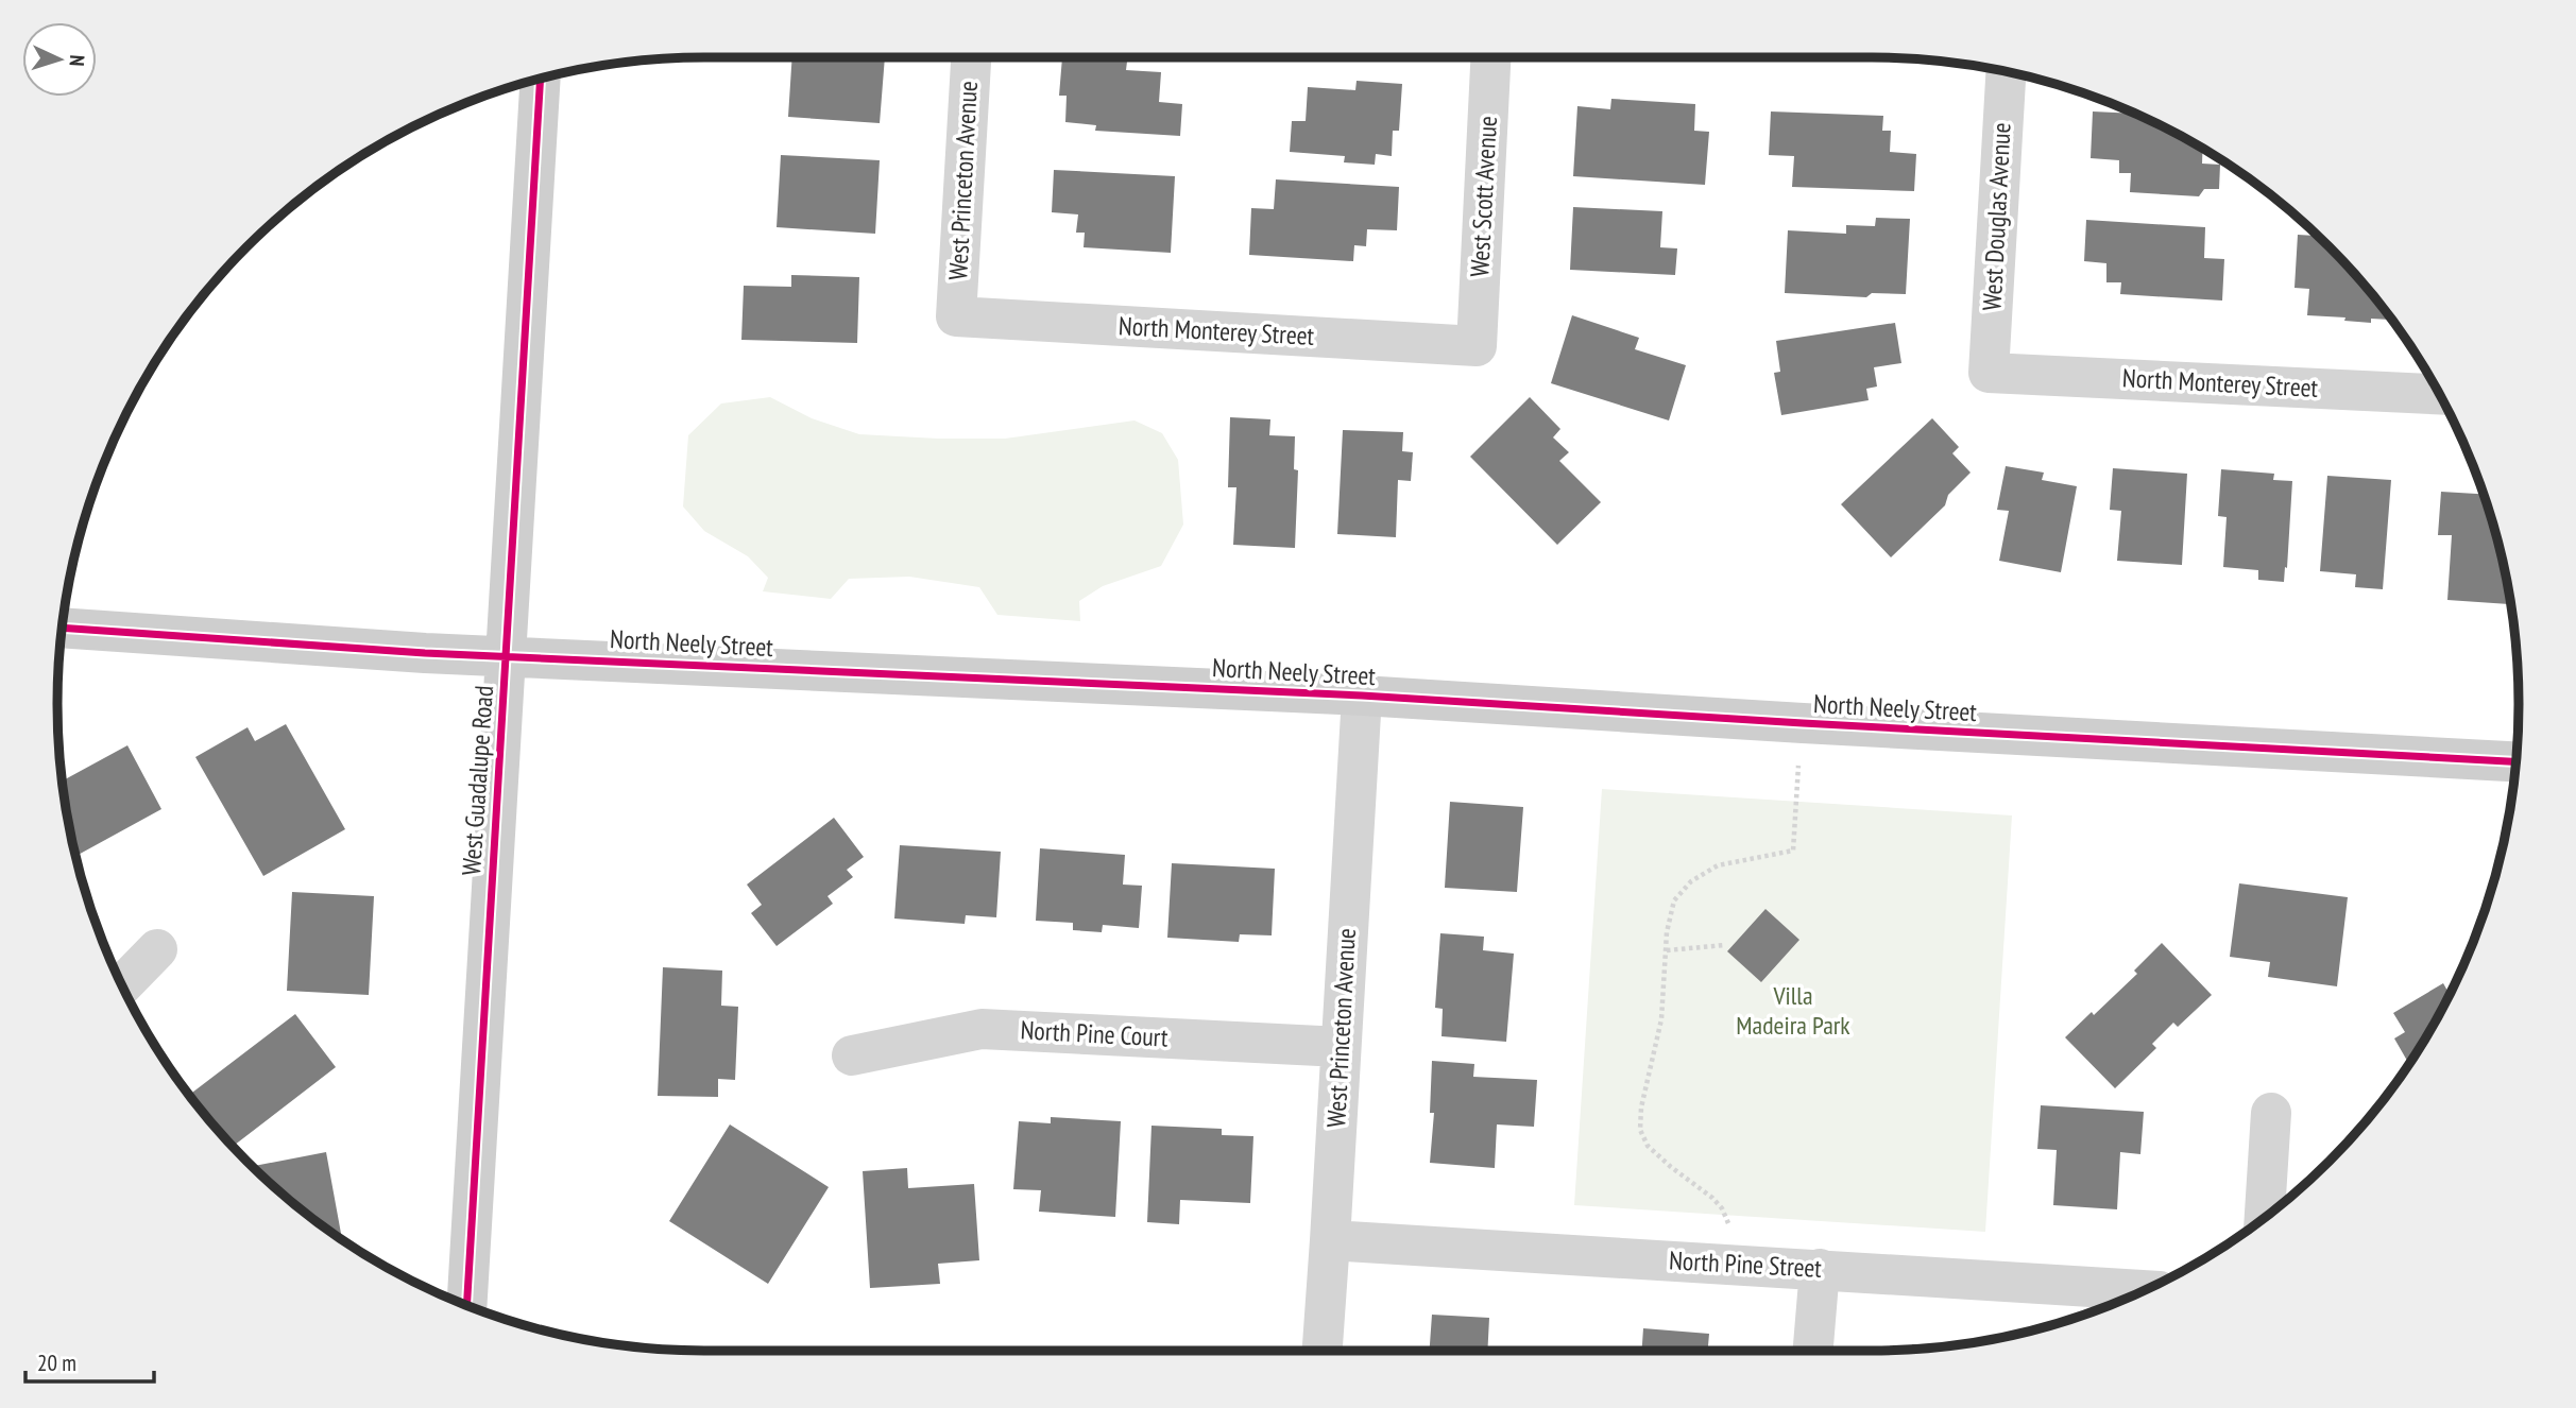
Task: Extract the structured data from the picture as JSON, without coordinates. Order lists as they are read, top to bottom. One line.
{"streets":{"street":["West Princeton Avenue","West Scott Avenue","West Douglas Avenue","North Monterey Street","North Neely Street","West Guadalupe Road","North Pine Court","North Pine Street"]},"crossings":[["West Princeton Avenue","North Monterey Street"],["West Princeton Avenue","North Neely Street"],["West Princeton Avenue","North Pine Court"],["West Princeton Avenue","North Pine Street"],["West Scott Avenue","North Monterey Street"],["West Douglas Avenue","North Monterey Street"],["North Neely Street","West Guadalupe Road"]],"parks":["Villa Madeira Park"],"scale_bar":"20 m","north":"right"}
